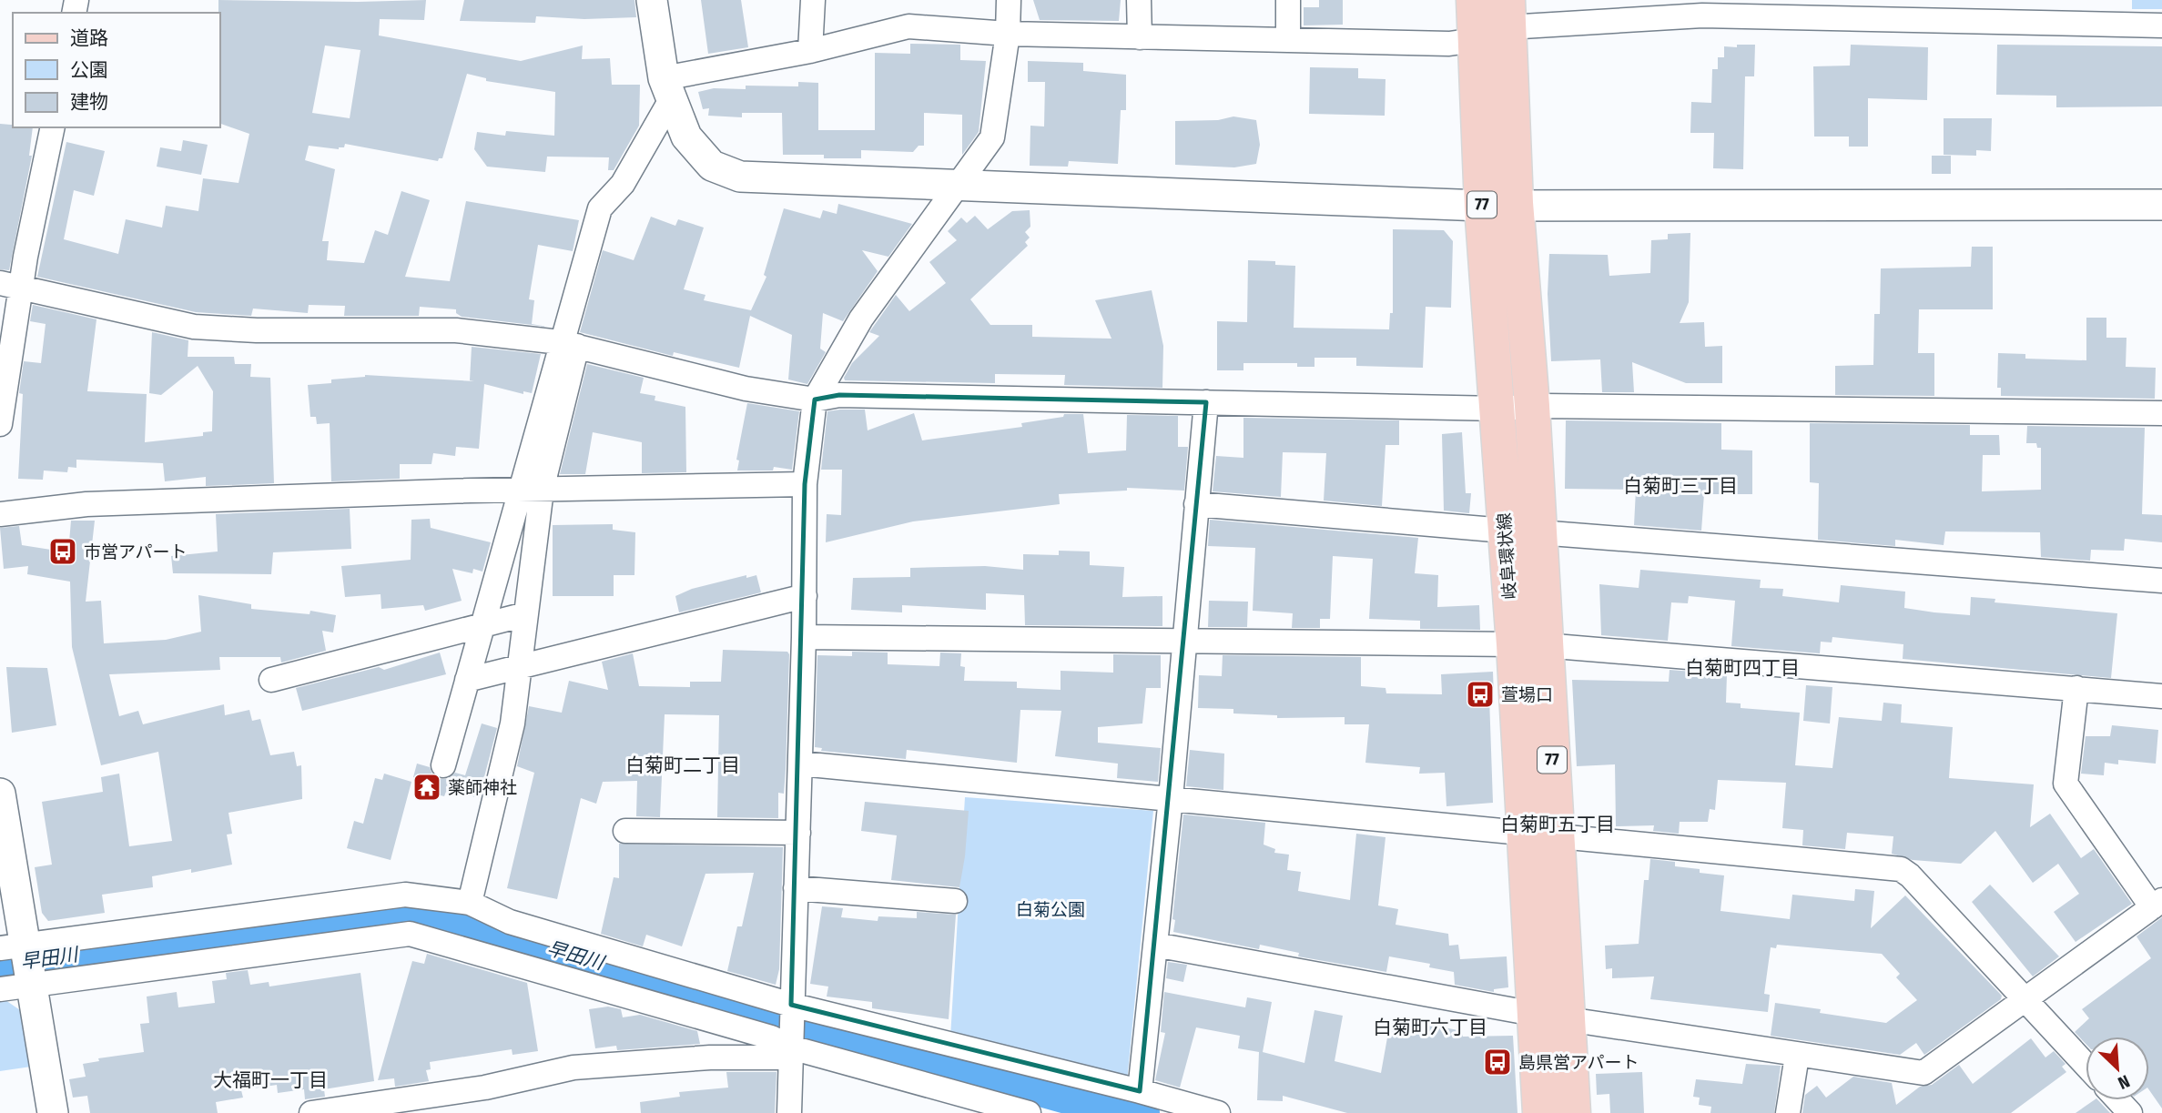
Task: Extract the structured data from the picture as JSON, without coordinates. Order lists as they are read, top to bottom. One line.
{"streets":{"main road":["77","岐阜環状線"]},"districts":["白菊町三丁目","白菊町四丁目","白菊町二丁目","白菊町五丁目","白菊町六丁目","大福町一丁目"],"water":["早田川"],"parks":["白菊公園"],"places":{"bus stop":["市営アパート","萱場口","島県営アパート"],"temple":["薬師神社"]},"legend":["道路","公園","建物"],"north":"bottom right"}
